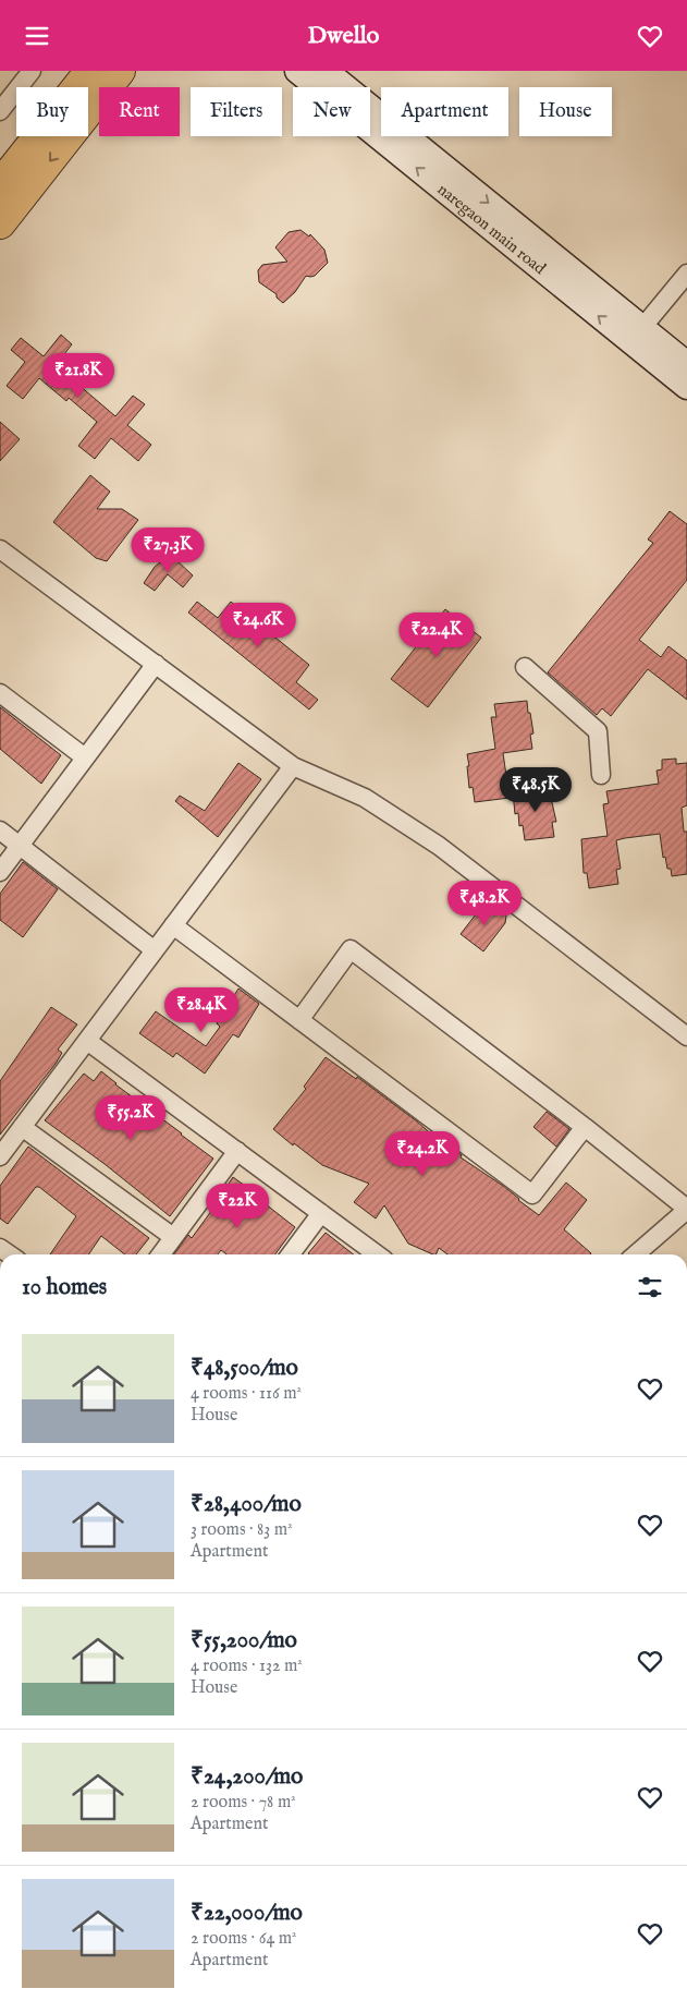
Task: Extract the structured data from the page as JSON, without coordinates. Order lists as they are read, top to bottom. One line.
{"streets":{"street":["naregaon main road"]},"page":{"header":"Dwello","chip":["Buy","Rent","Filters","New","Apartment","House"],"price":["₹21.8K","₹27.3K","₹24.6K","₹22.4K","₹48.5K","₹48.2K","₹28.4K","₹55.2K","₹24.2K","₹22K"],"heading":"10 homes","list":[{"name":"₹48,500/mo","note":"4 rooms · 116 m² · House"},{"name":"₹28,400/mo","note":"3 rooms · 83 m² · Apartment"},{"name":"₹55,200/mo","note":"4 rooms · 132 m² · House"},{"name":"₹24,200/mo","note":"2 rooms · 78 m² · Apartment"},{"name":"₹22,000/mo","note":"2 rooms · 64 m² · Apartment"}]}}
